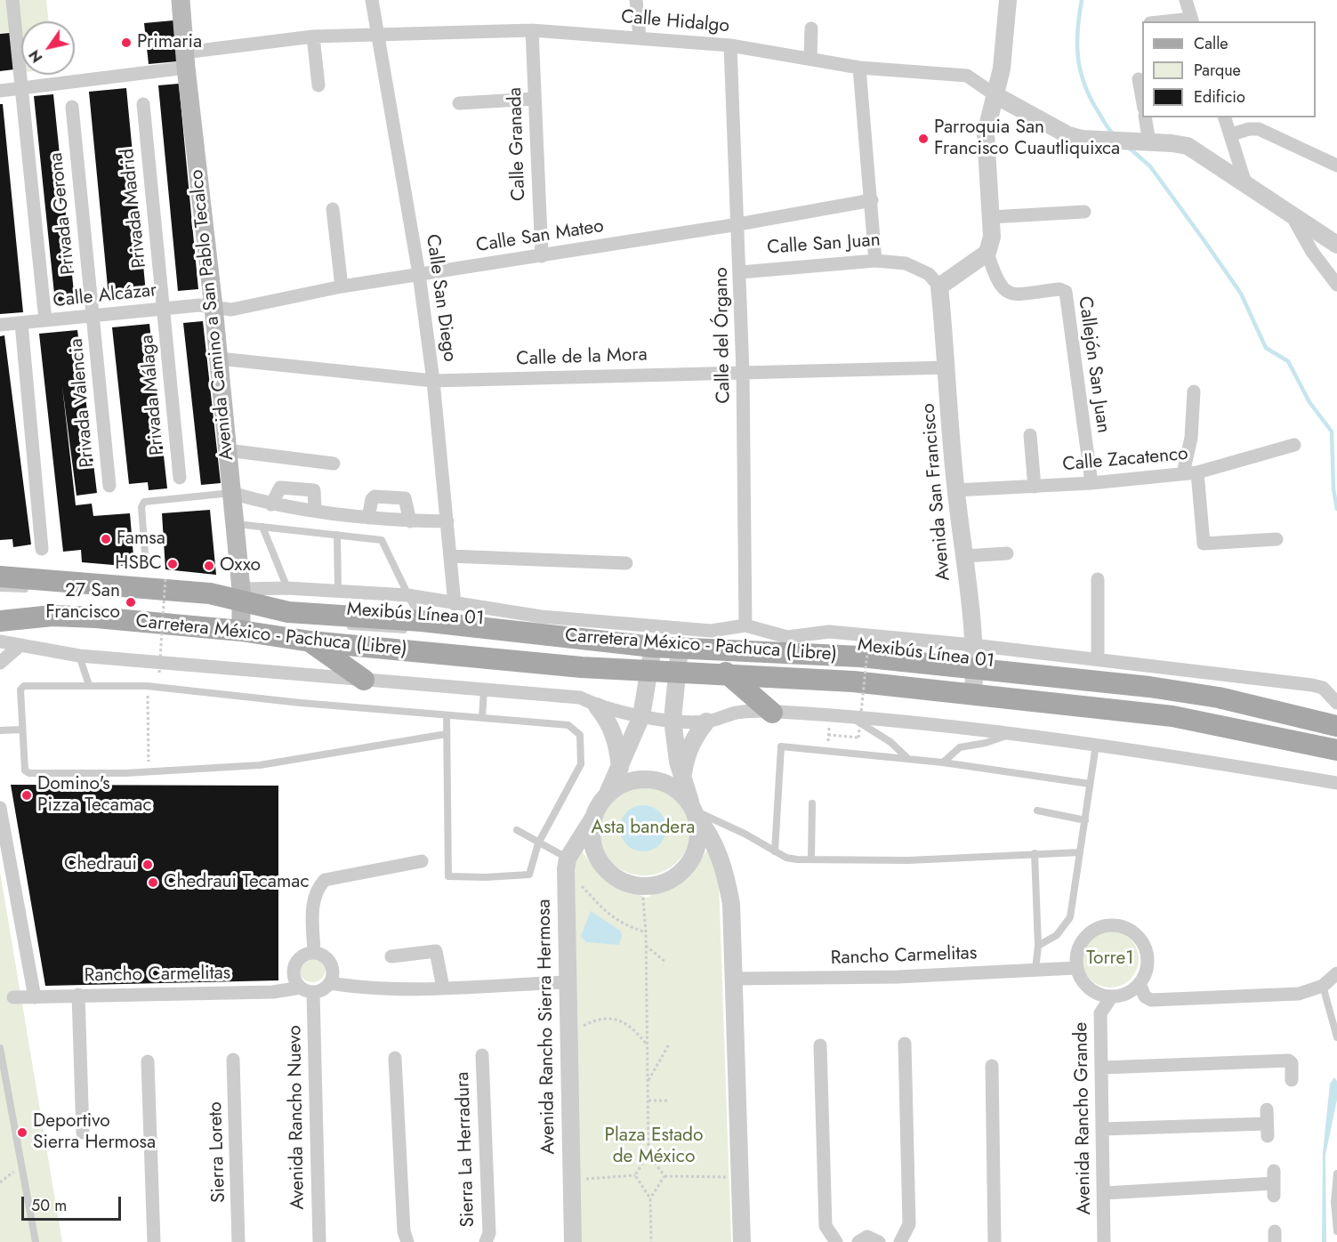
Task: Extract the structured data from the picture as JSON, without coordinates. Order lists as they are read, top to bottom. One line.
{"streets":{"main road":["Avenida Camino a San Pablo Tecalco","Carretera México - Pachuca (Libre)"],"street":["Calle Hidalgo","Calle Granada","Privada Madrid","Privada Gerona","Calle San Mateo","Calle San Juan","Calle Alcázar","Calle San Diego","Calle del Órgano","Calle de la Mora","Callejón San Juan","Privada Málaga","Privada Valencia","Calle Zacatenco","Avenida San Francisco","Rancho Carmelitas","Avenida Rancho Sierra Hermosa","Avenida Rancho Nuevo","Avenida Rancho Grande","Sierra La Herradura","Sierra Loreto"],"lane":["Mexibús Línea 01"]},"crossings":[["Calle Hidalgo","Calle Granada"],["Calle Hidalgo","Calle San Diego"],["Calle Hidalgo","Avenida Camino a San Pablo Tecalco"],["Calle Hidalgo","Calle del Órgano"],["Calle Granada","Calle San Mateo"],["Privada Madrid","Calle Alcázar"],["Privada Madrid","Privada Málaga"],["Privada Gerona","Calle Alcázar"],["Privada Gerona","Privada Valencia"],["Calle San Mateo","Calle Alcázar"],["Calle San Mateo","Calle San Diego"],["Calle San Mateo","Avenida Camino a San Pablo Tecalco"],["Calle San Mateo","Calle del Órgano"],["Calle San Juan","Calle del Órgano"],["Calle San Juan","Avenida San Francisco"],["Calle Alcázar","Avenida Camino a San Pablo Tecalco"],["Calle Alcázar","Privada Málaga"],["Calle Alcázar","Privada Valencia"],["Calle San Diego","Calle de la Mora"],["Avenida Camino a San Pablo Tecalco","Calle de la Mora"],["Avenida Camino a San Pablo Tecalco","Mexibús Línea 01"],["Avenida Camino a San Pablo Tecalco","Carretera México - Pachuca (Libre)"],["Calle del Órgano","Calle de la Mora"],["Calle de la Mora","Avenida San Francisco"],["Callejón San Juan","Calle Zacatenco"],["Calle Zacatenco","Avenida San Francisco"],["Avenida San Francisco","Mexibús Línea 01"],["Avenida San Francisco","Carretera México - Pachuca (Libre)"],["Mexibús Línea 01","Carretera México - Pachuca (Libre)"],["Rancho Carmelitas","Avenida Rancho Nuevo"],["Rancho Carmelitas","Avenida Rancho Grande"]],"parks":["Asta bandera","Torre1","Plaza Estado de México"],"places":["Primaria","Parroquia San Francisco Cuautliquixca","Famsa","HSBC","Oxxo","27 San Francisco","Domino's Pizza Tecamac","Chedraui","Chedraui Tecamac","Deportivo Sierra Hermosa"],"legend":["Calle","Parque","Edificio"],"scale_bar":"50 m","north":"bottom left"}
